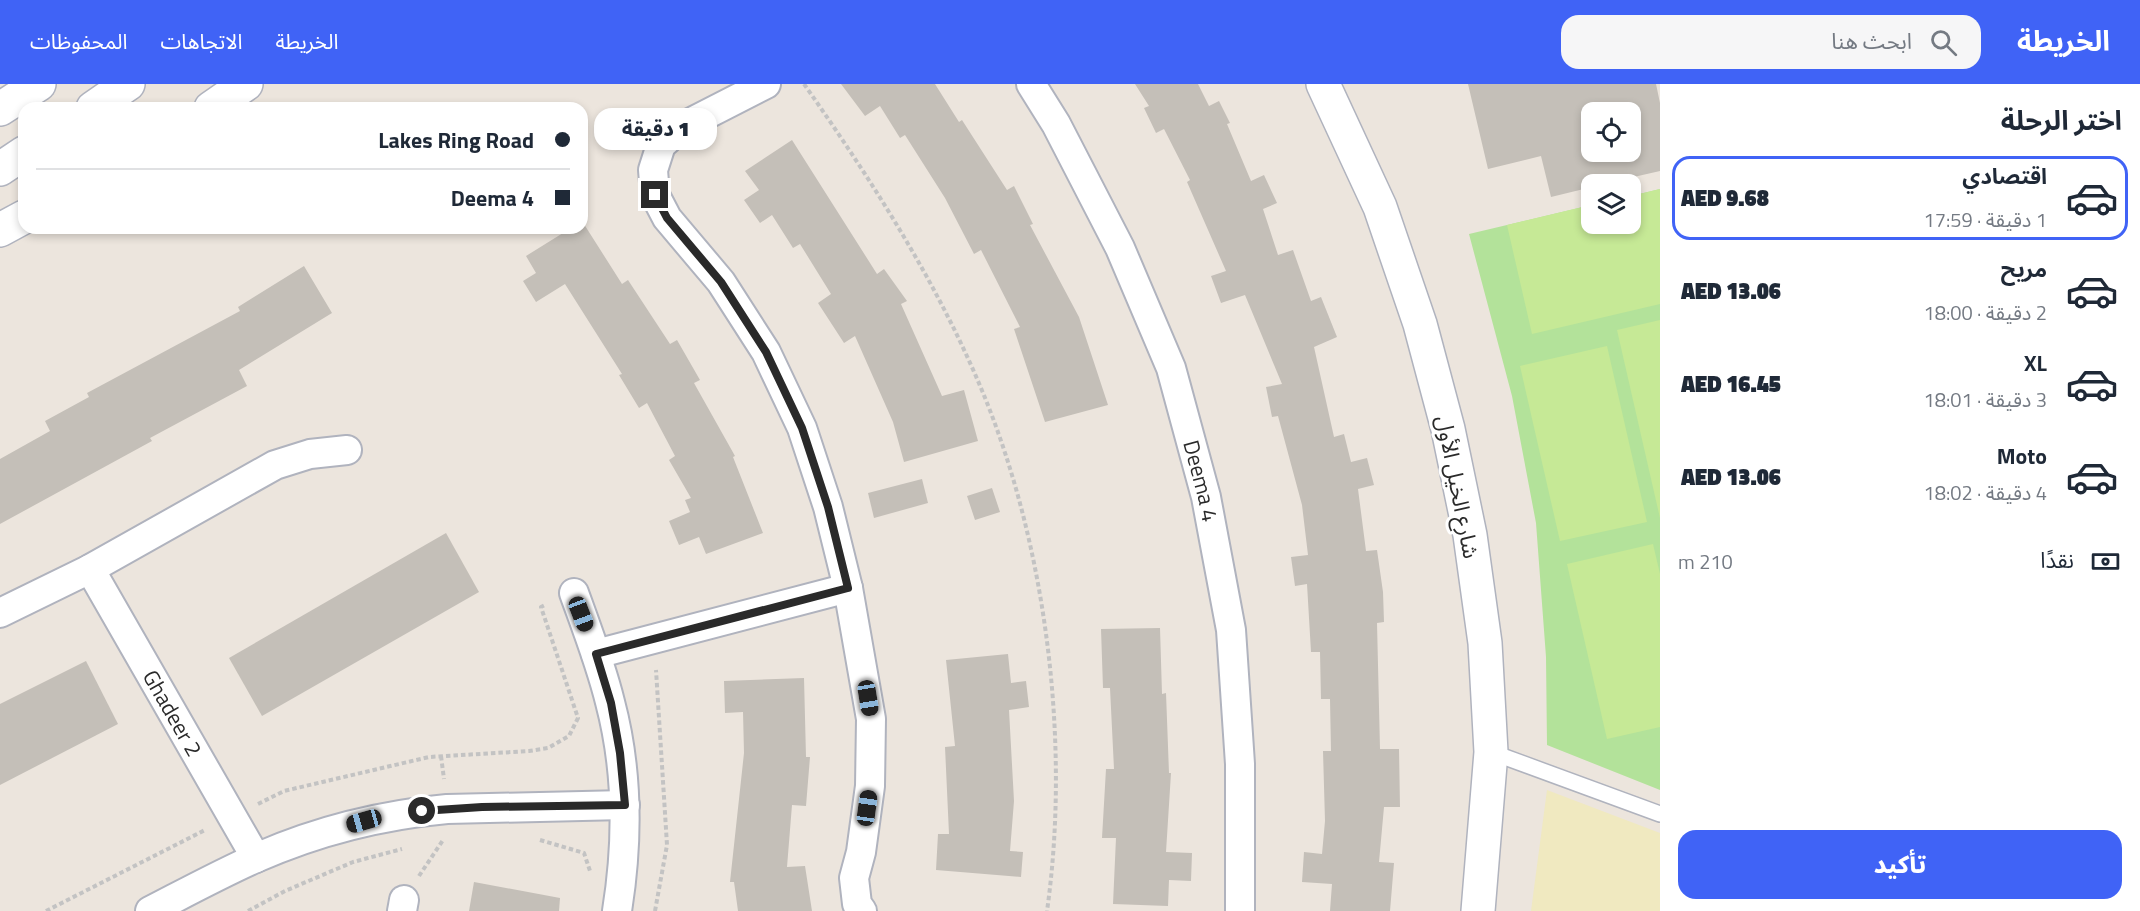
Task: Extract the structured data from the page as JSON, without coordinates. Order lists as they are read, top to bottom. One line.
{"streets":{"main road":["شارع الخيل الأول"],"street":["Deema 4","Ghadeer 2"]},"page":{"header":"الخريطة","search":"ابحث هنا","nav":["الخريطة","الاتجاهات","المحفوظات"],"heading":"اختر الرحلة","banner":["Lakes Ring Road","Deema 4"],"bubble":"1 دقيقة","list":[{"name":"اقتصادي","note":"1 دقيقة · 17:59","value":"AED 9.68"},{"name":"مريح","note":"2 دقيقة · 18:00","value":"AED 13.06"},{"name":"XL","note":"3 دقيقة · 18:01","value":"AED 16.45"},{"name":"Moto","note":"4 دقيقة · 18:02","value":"AED 13.06"}],"pay":["نقدًا","210 m"],"buttons":"تأكيد"}}
